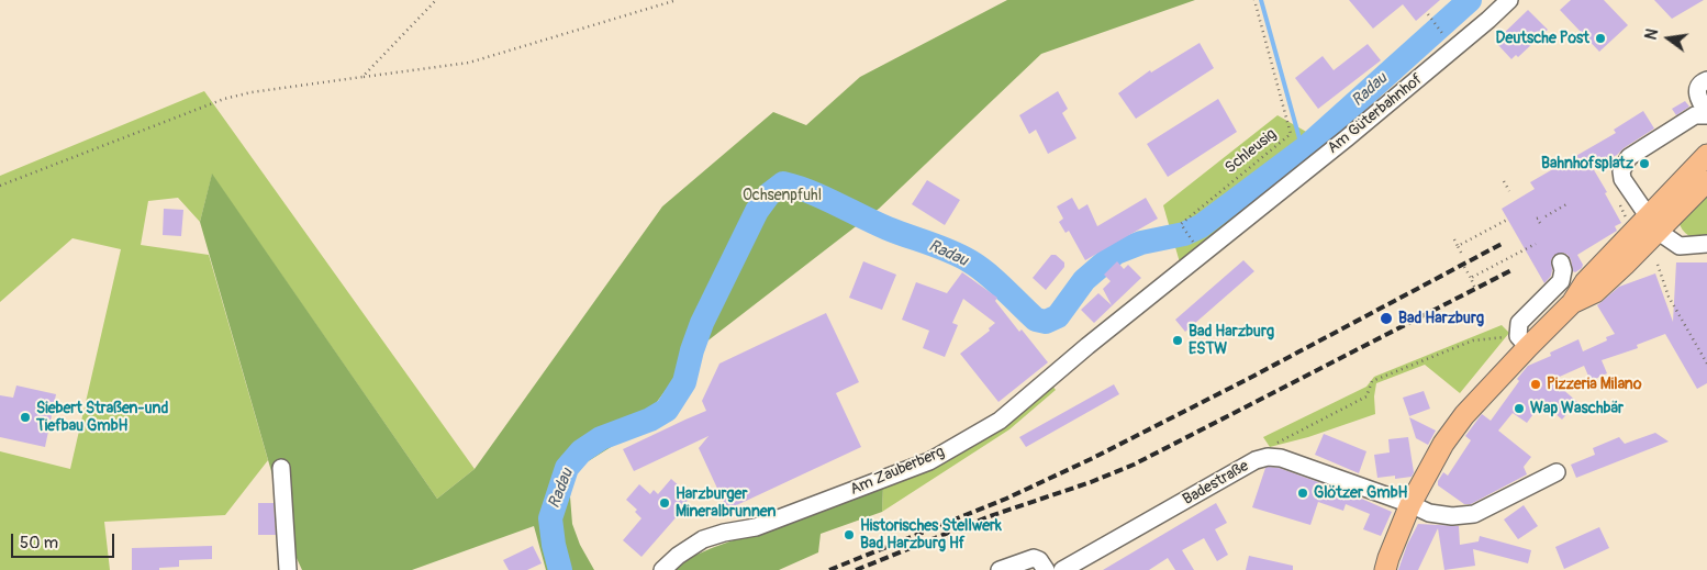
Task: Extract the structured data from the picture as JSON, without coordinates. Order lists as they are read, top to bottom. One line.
{"streets":{"street":["Am Güterbahnhof","Am Zauberberg","Badestraße"],"path":["Schleusig"]},"crossings":[["Am Güterbahnhof","Am Zauberberg"]],"water":["Radau"],"parks":["Ochsenpfuhl"],"places":["Deutsche Post","Bahnhofsplatz","Bad Harzburg","Bad Harzburg ESTW","Pizzeria Milano","Wap Waschbär","Siebert Straßen-und Tiefbau GmbH","Glötzer GmbH","Harzburger Mineralbrunnen","Historisches Stellwerk Bad Harzburg Hf"],"scale_bar":"50 m","north":"left"}
